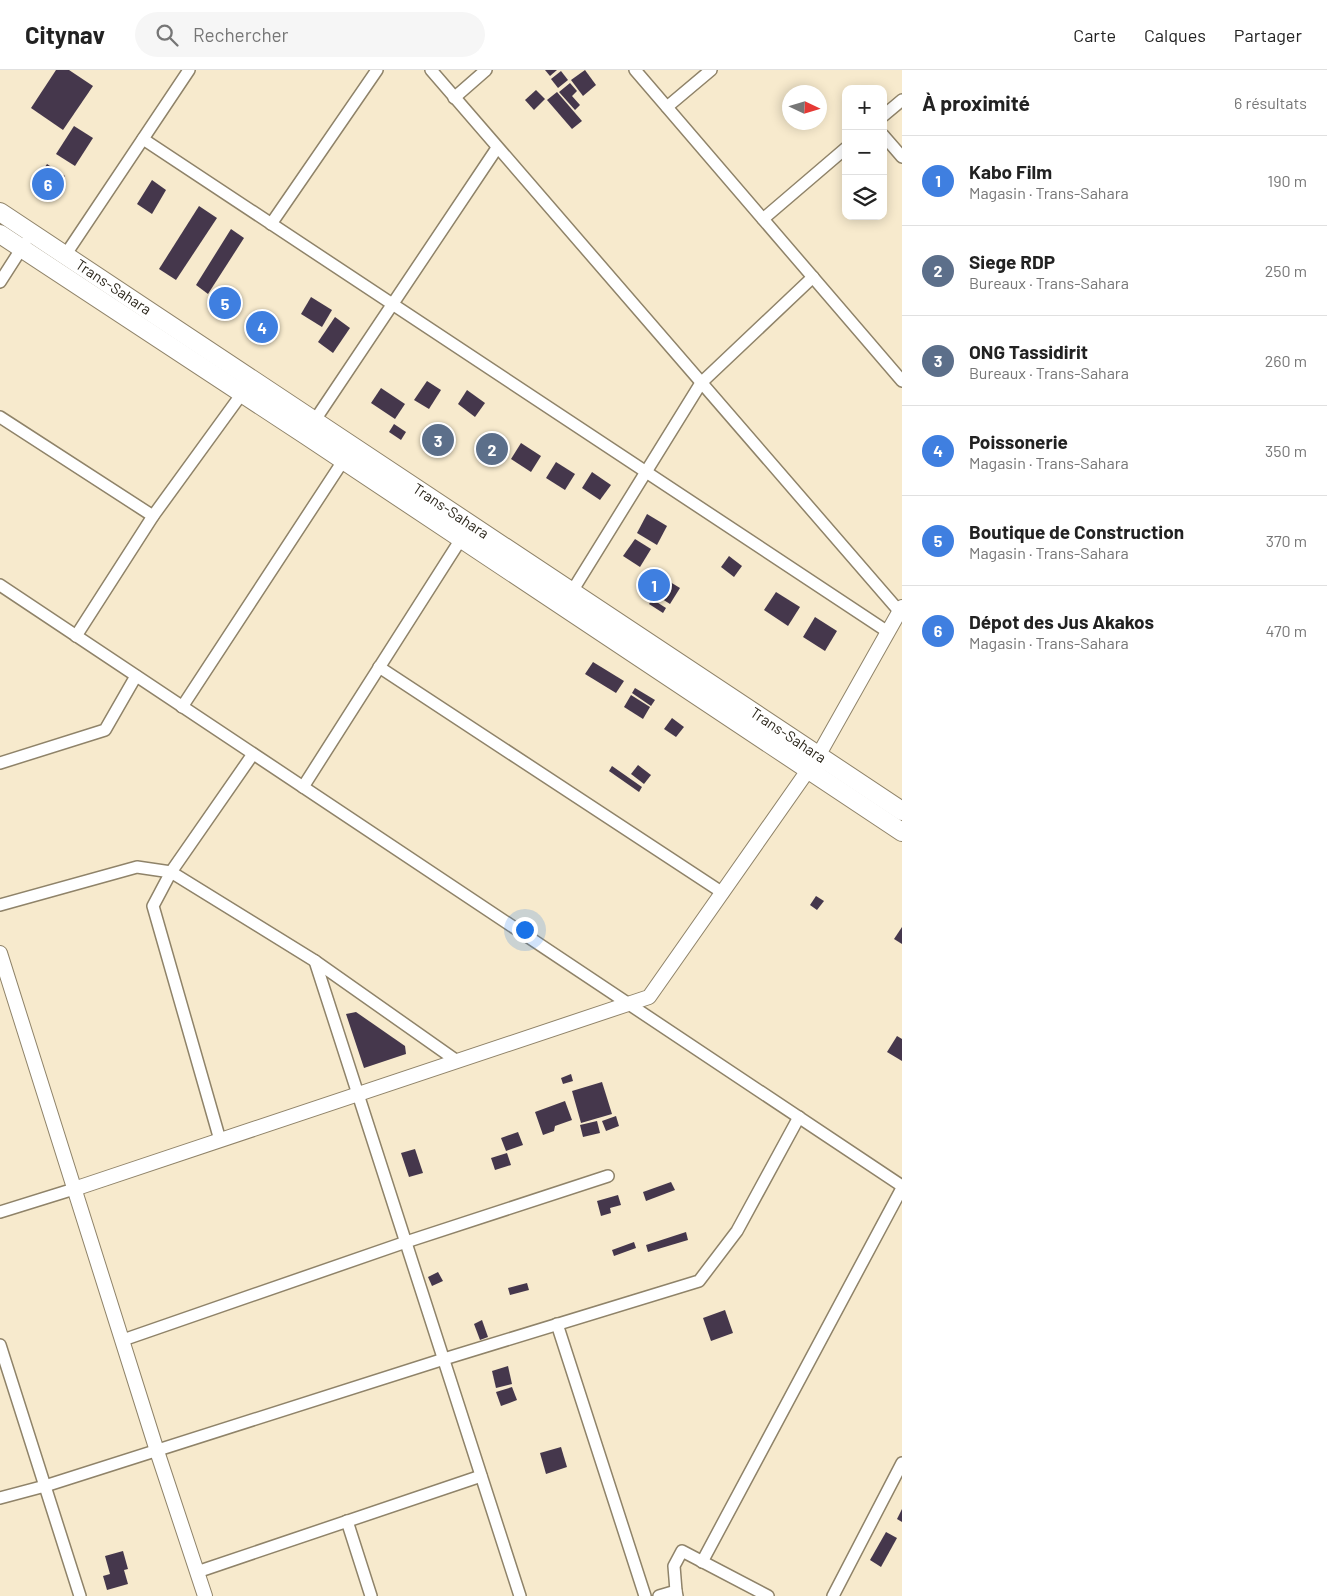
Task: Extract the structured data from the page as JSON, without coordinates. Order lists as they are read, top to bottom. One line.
{"streets":{"main road":["Trans-Sahara"]},"north":"right","page":{"header":"Citynav","search":"Rechercher","nav":["Carte","Calques","Partager"],"heading":["À proximité","6 résultats"],"map_buttons":["+","−"],"list":[{"mark":"1","name":"Kabo Film","note":"Magasin · Trans-Sahara","value":"190 m"},{"mark":"2","name":"Siege RDP","note":"Bureaux · Trans-Sahara","value":"250 m"},{"mark":"3","name":"ONG Tassidirit","note":"Bureaux · Trans-Sahara","value":"260 m"},{"mark":"4","name":"Poissonerie","note":"Magasin · Trans-Sahara","value":"350 m"},{"mark":"5","name":"Boutique de Construction","note":"Magasin · Trans-Sahara","value":"370 m"},{"mark":"6","name":"Dépot des Jus Akakos","note":"Magasin · Trans-Sahara","value":"470 m"}],"pins":["6","5","4","3","2","1"]}}
